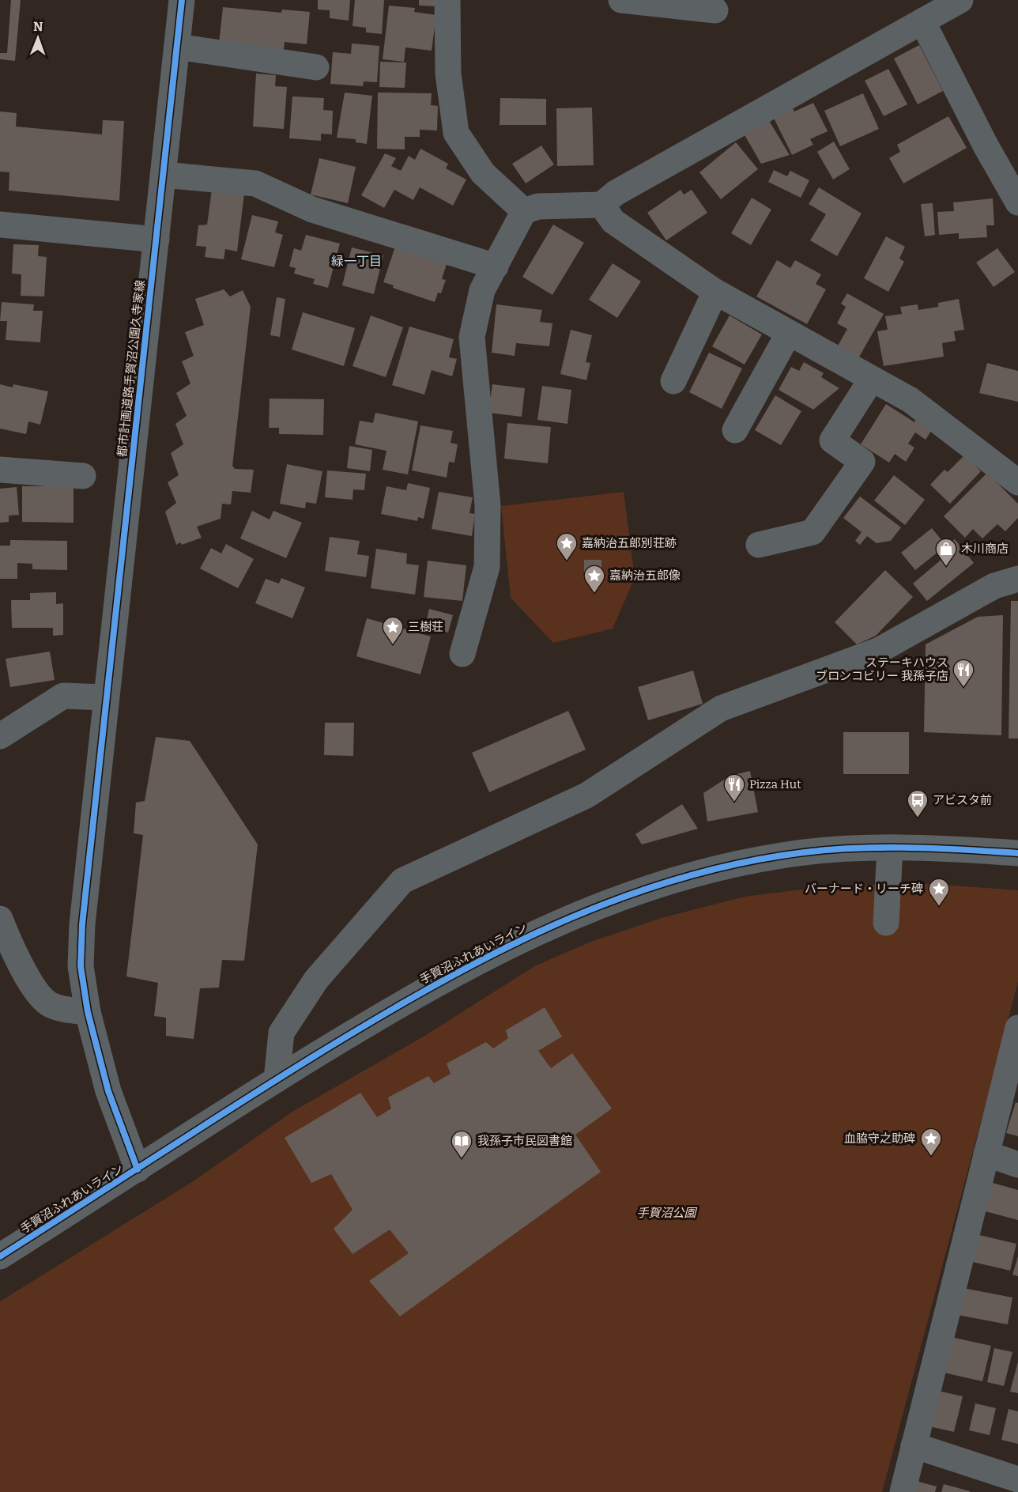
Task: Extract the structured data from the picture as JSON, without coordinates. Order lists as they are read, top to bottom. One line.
{"streets":{"street":["都市計画道路手賀沼公園久寺家線","手賀沼ふれあいライン"]},"crossings":[["都市計画道路手賀沼公園久寺家線","手賀沼ふれあいライン"]],"districts":["緑一丁目"],"parks":["手賀沼公園"],"places":{"place":["嘉納治五郎別荘跡","嘉納治五郎像","三樹荘","バーナード・リーチ碑","血脇守之助碑"],"shop":["木川商店"],"restaurant":["ステーキハウス ブロンコビリー 我孫子店","Pizza Hut"],"bus stop":["アビスタ前"],"library":["我孫子市民図書館"]},"north":"top"}
